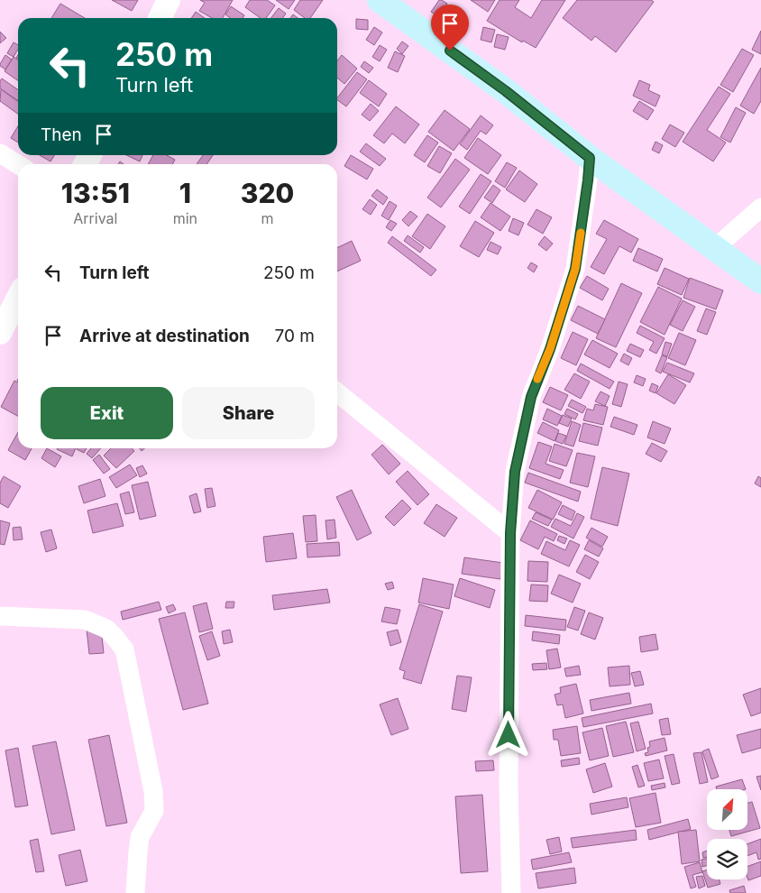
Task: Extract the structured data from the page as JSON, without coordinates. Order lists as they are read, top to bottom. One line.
{"north":"top right","page":{"turn":["250 m","Turn left"],"then":"Then","eta":["13:51","Arrival","1","min","320","m"],"list":[{"name":"Turn left","value":"250 m"},{"name":"Arrive at destination","value":"70 m"}],"buttons":["Exit","Share"]}}
